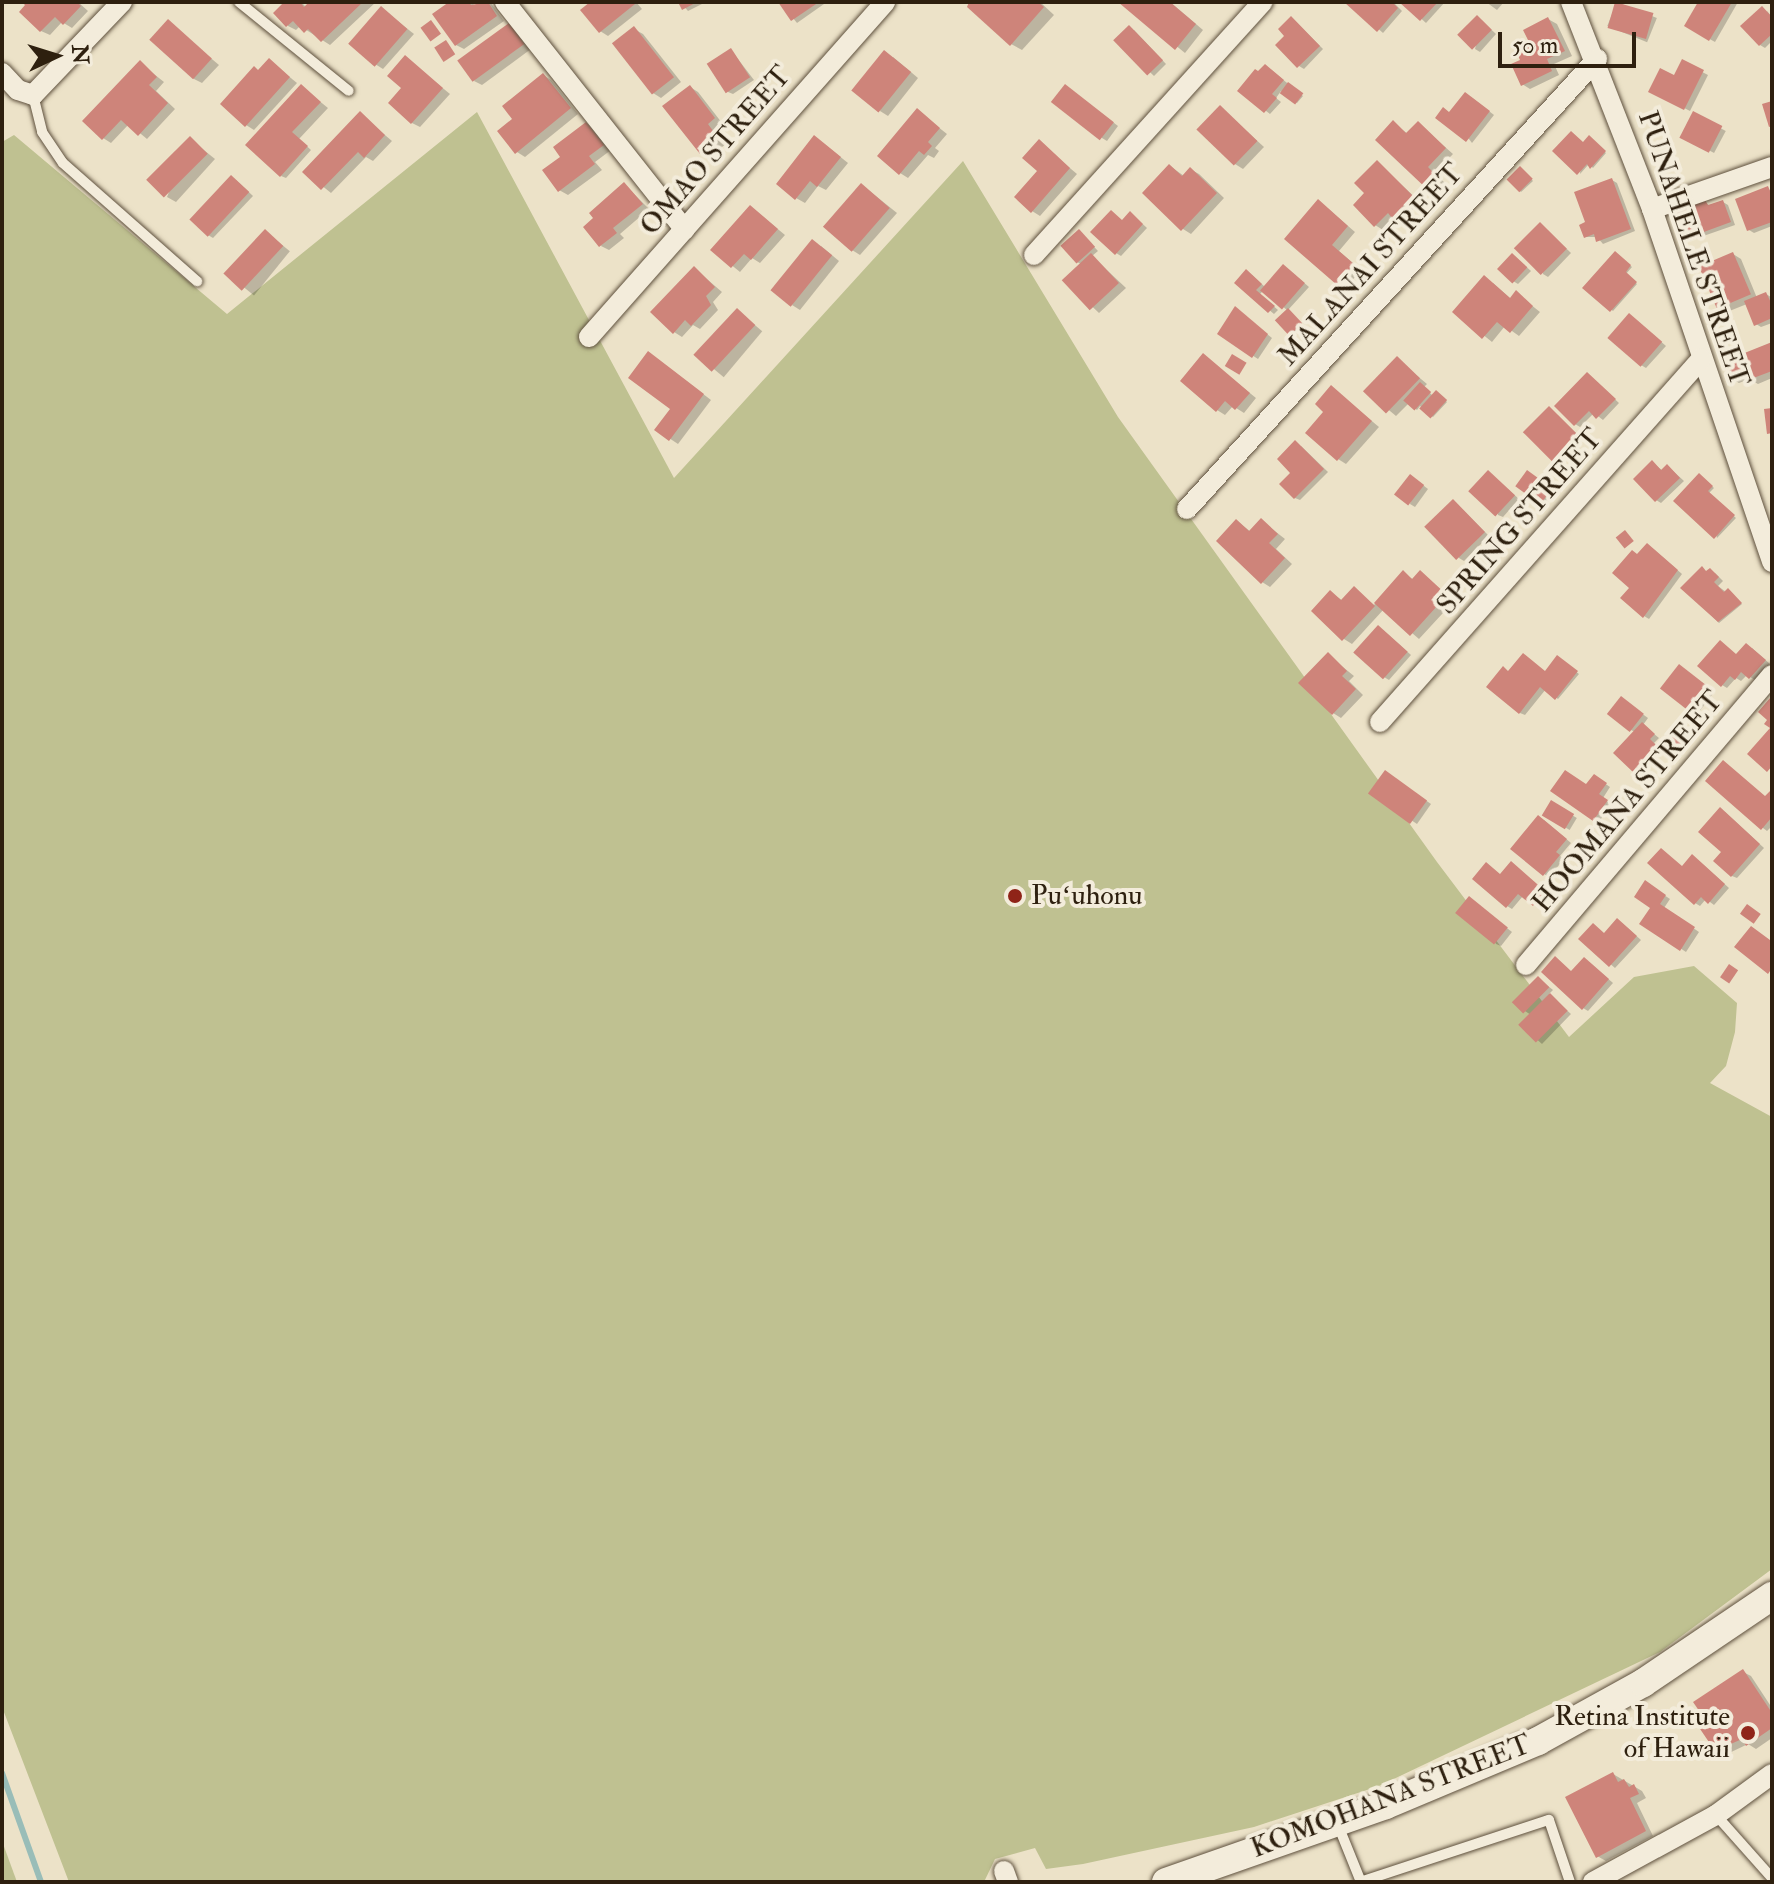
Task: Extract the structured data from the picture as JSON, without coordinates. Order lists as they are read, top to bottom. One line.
{"streets":{"main road":["KOMOHANA STREET"],"street":["OMAO STREET","PUNAHELE STREET","MALANAI STREET","SPRING STREET","HOOMANA STREET"]},"crossings":[["PUNAHELE STREET","MALANAI STREET"],["PUNAHELE STREET","SPRING STREET"]],"places":["Puʻuhonu","Retina Institute of Hawaii"],"scale_bar":"50 m","north":"right"}
